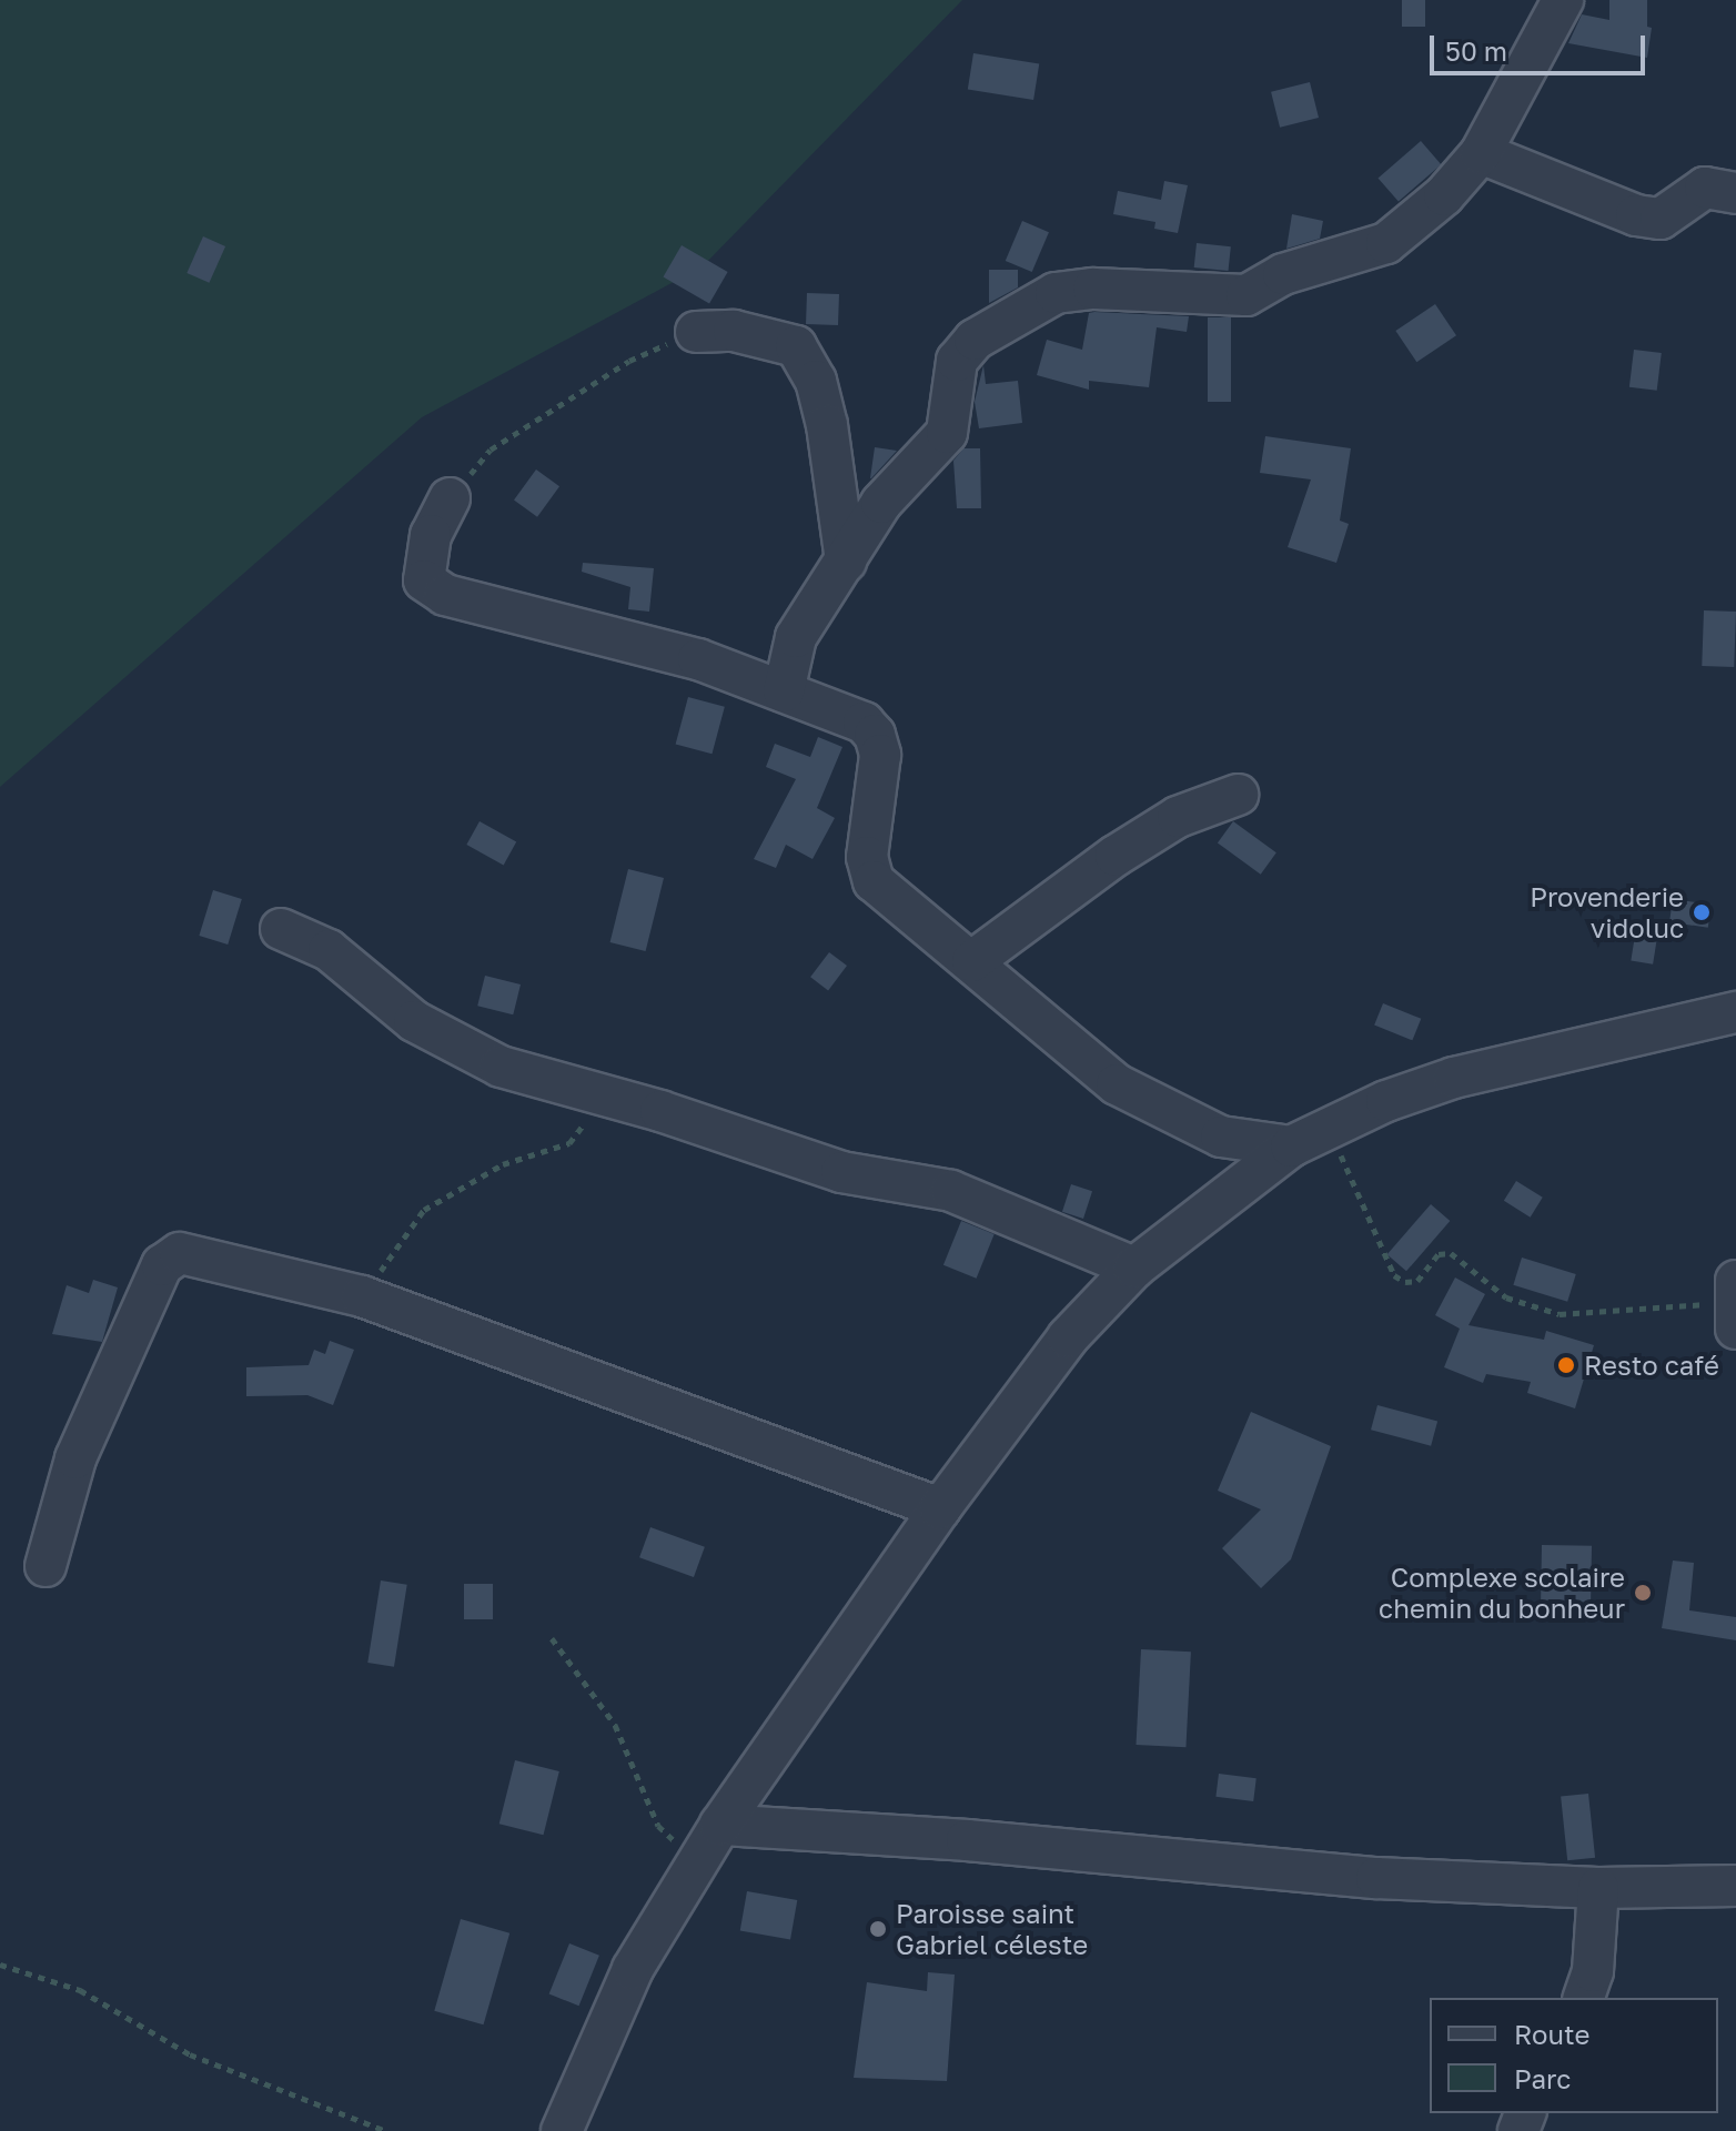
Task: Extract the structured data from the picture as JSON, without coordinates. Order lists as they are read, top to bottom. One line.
{"places":["Provenderie vidoluc","Resto café","Complexe scolaire chemin du bonheur","Paroisse saint Gabriel céleste"],"legend":["Route","Parc"],"scale_bar":"50 m"}
